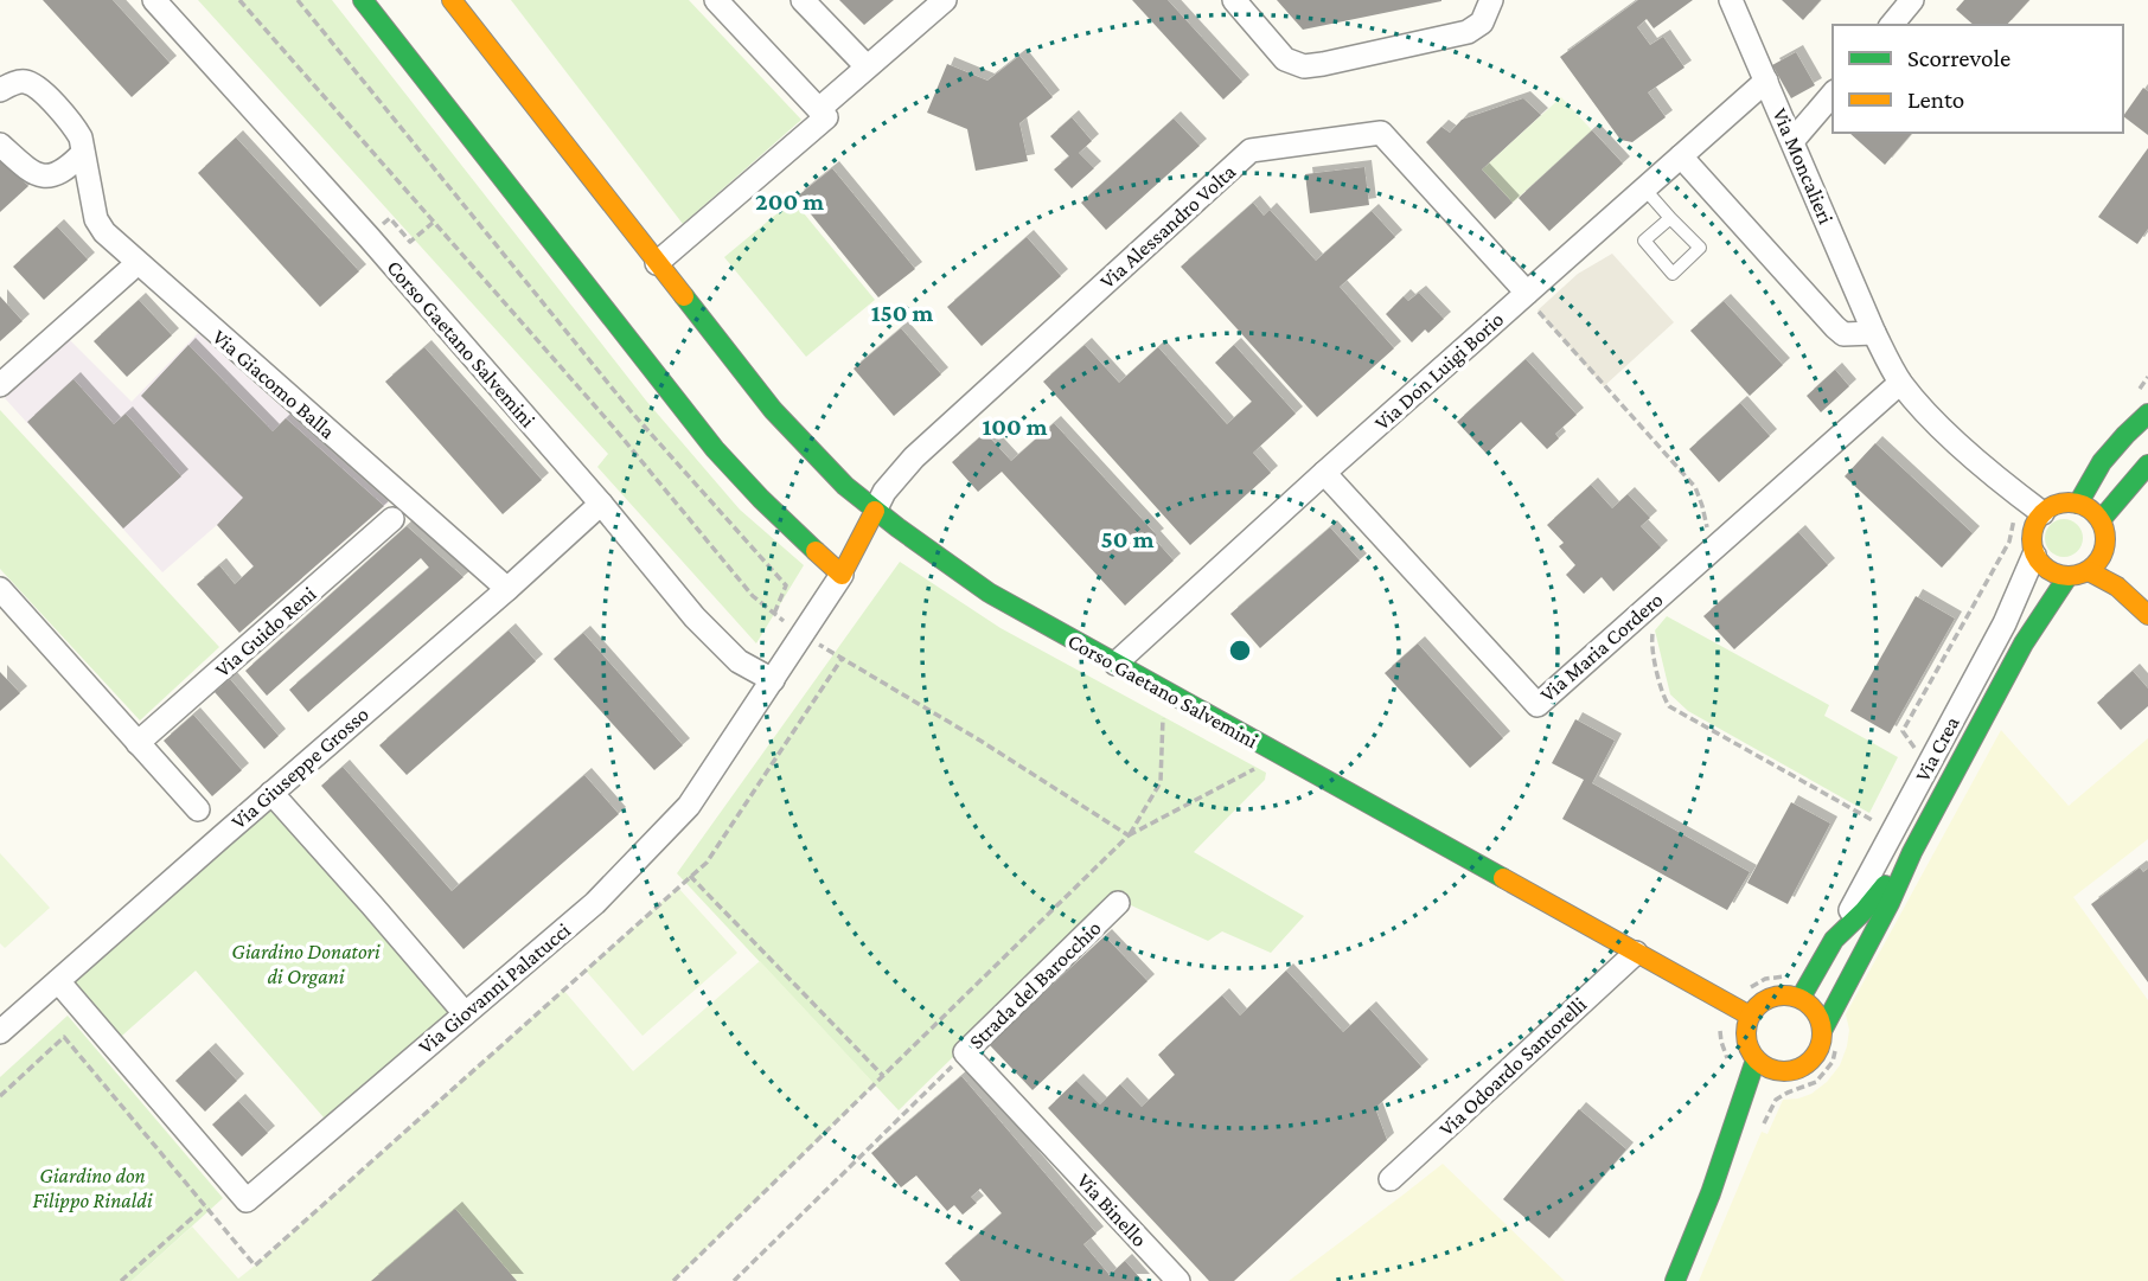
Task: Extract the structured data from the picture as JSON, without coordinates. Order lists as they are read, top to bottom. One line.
{"streets":{"street":["Via Moncalieri","Via Alessandro Volta","Corso Gaetano Salvemini","Via Don Luigi Borio","Via Giacomo Balla","Via Guido Reni","Via Maria Cordero","Via Crea","Via Giuseppe Grosso","Strada del Barocchio","Via Giovanni Palatucci","Via Odoardo Santorelli","Via Binello"]},"crossings":[["Via Moncalieri","Via Don Luigi Borio"],["Via Moncalieri","Via Maria Cordero"],["Via Moncalieri","Via Crea"],["Via Alessandro Volta","Corso Gaetano Salvemini"],["Via Alessandro Volta","Via Don Luigi Borio"],["Via Alessandro Volta","Via Giovanni Palatucci"],["Corso Gaetano Salvemini","Via Don Luigi Borio"],["Corso Gaetano Salvemini","Via Crea"],["Corso Gaetano Salvemini","Via Giuseppe Grosso"],["Corso Gaetano Salvemini","Via Giovanni Palatucci"],["Corso Gaetano Salvemini","Via Odoardo Santorelli"],["Via Don Luigi Borio","Via Maria Cordero"],["Via Giacomo Balla","Via Giuseppe Grosso"],["Via Giuseppe Grosso","Via Giovanni Palatucci"],["Strada del Barocchio","Via Binello"]],"parks":["Giardino Donatori di Organi","Giardino don Filippo Rinaldi"],"legend":["Scorrevole","Lento"],"rings":["200 m","150 m","100 m","50 m"]}
